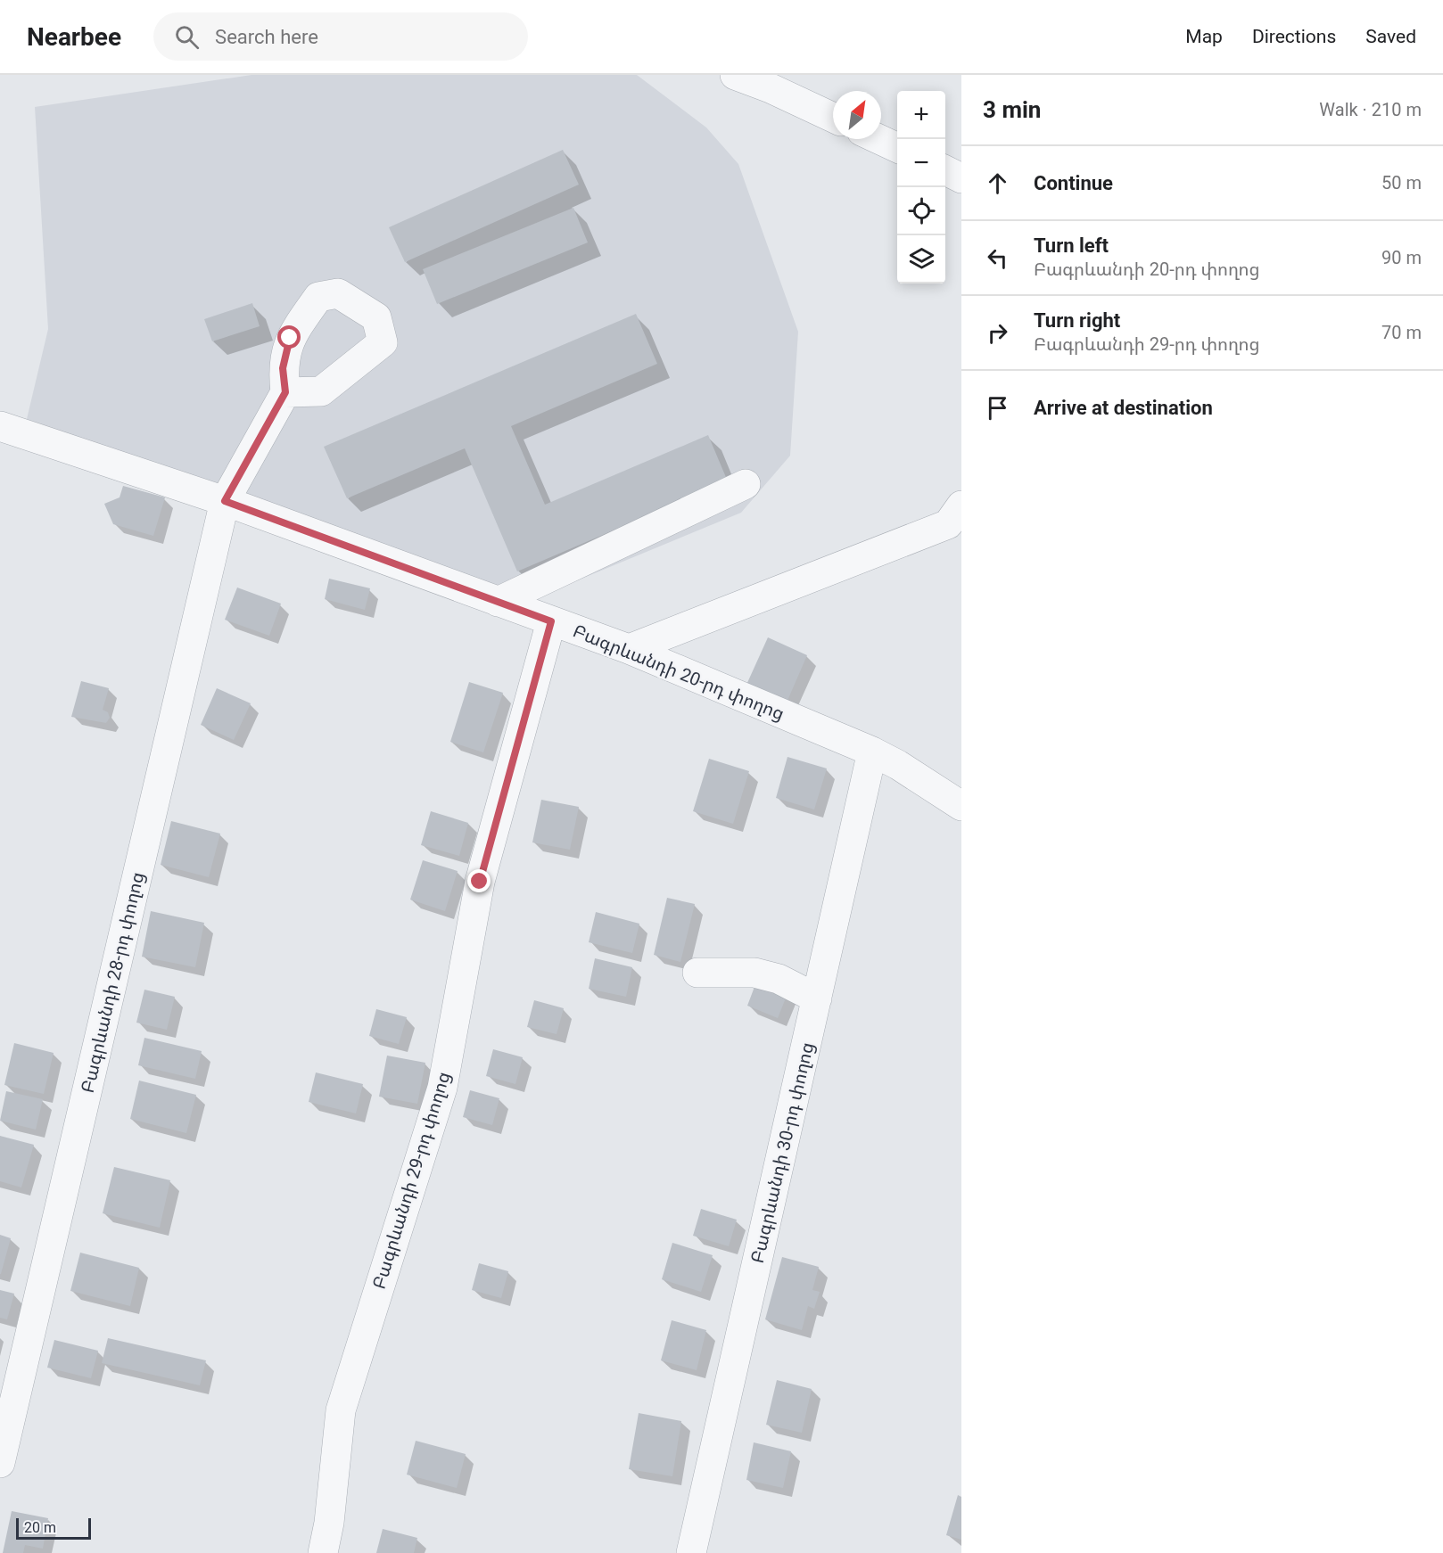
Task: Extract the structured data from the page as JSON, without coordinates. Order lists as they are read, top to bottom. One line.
{"streets":{"street":["Բագրևանդի 20-րդ փողոց","Բագրևանդի 28-րդ փողոց","Բագրևանդի 30-րդ փողոց","Բագրևանդի 29-րդ փողոց"]},"crossings":[["Բագրևանդի 20-րդ փողոց","Բագրևանդի 28-րդ փողոց"],["Բագրևանդի 20-րդ փողոց","Բագրևանդի 30-րդ փողոց"],["Բագրևանդի 20-րդ փողոց","Բագրևանդի 29-րդ փողոց"]],"scale_bar":"20 m","north":"top right","page":{"header":"Nearbee","search":"Search here","nav":["Map","Directions","Saved"],"heading":["3 min","Walk · 210 m"],"map_buttons":["+","−"],"list":[["Continue","50 m"],["Turn left","Բագրևանդի 20-րդ փողոց","90 m"],["Turn right","Բագրևանդի 29-րդ փողոց","70 m"],"Arrive at destination"],"scale":"20 m"}}
